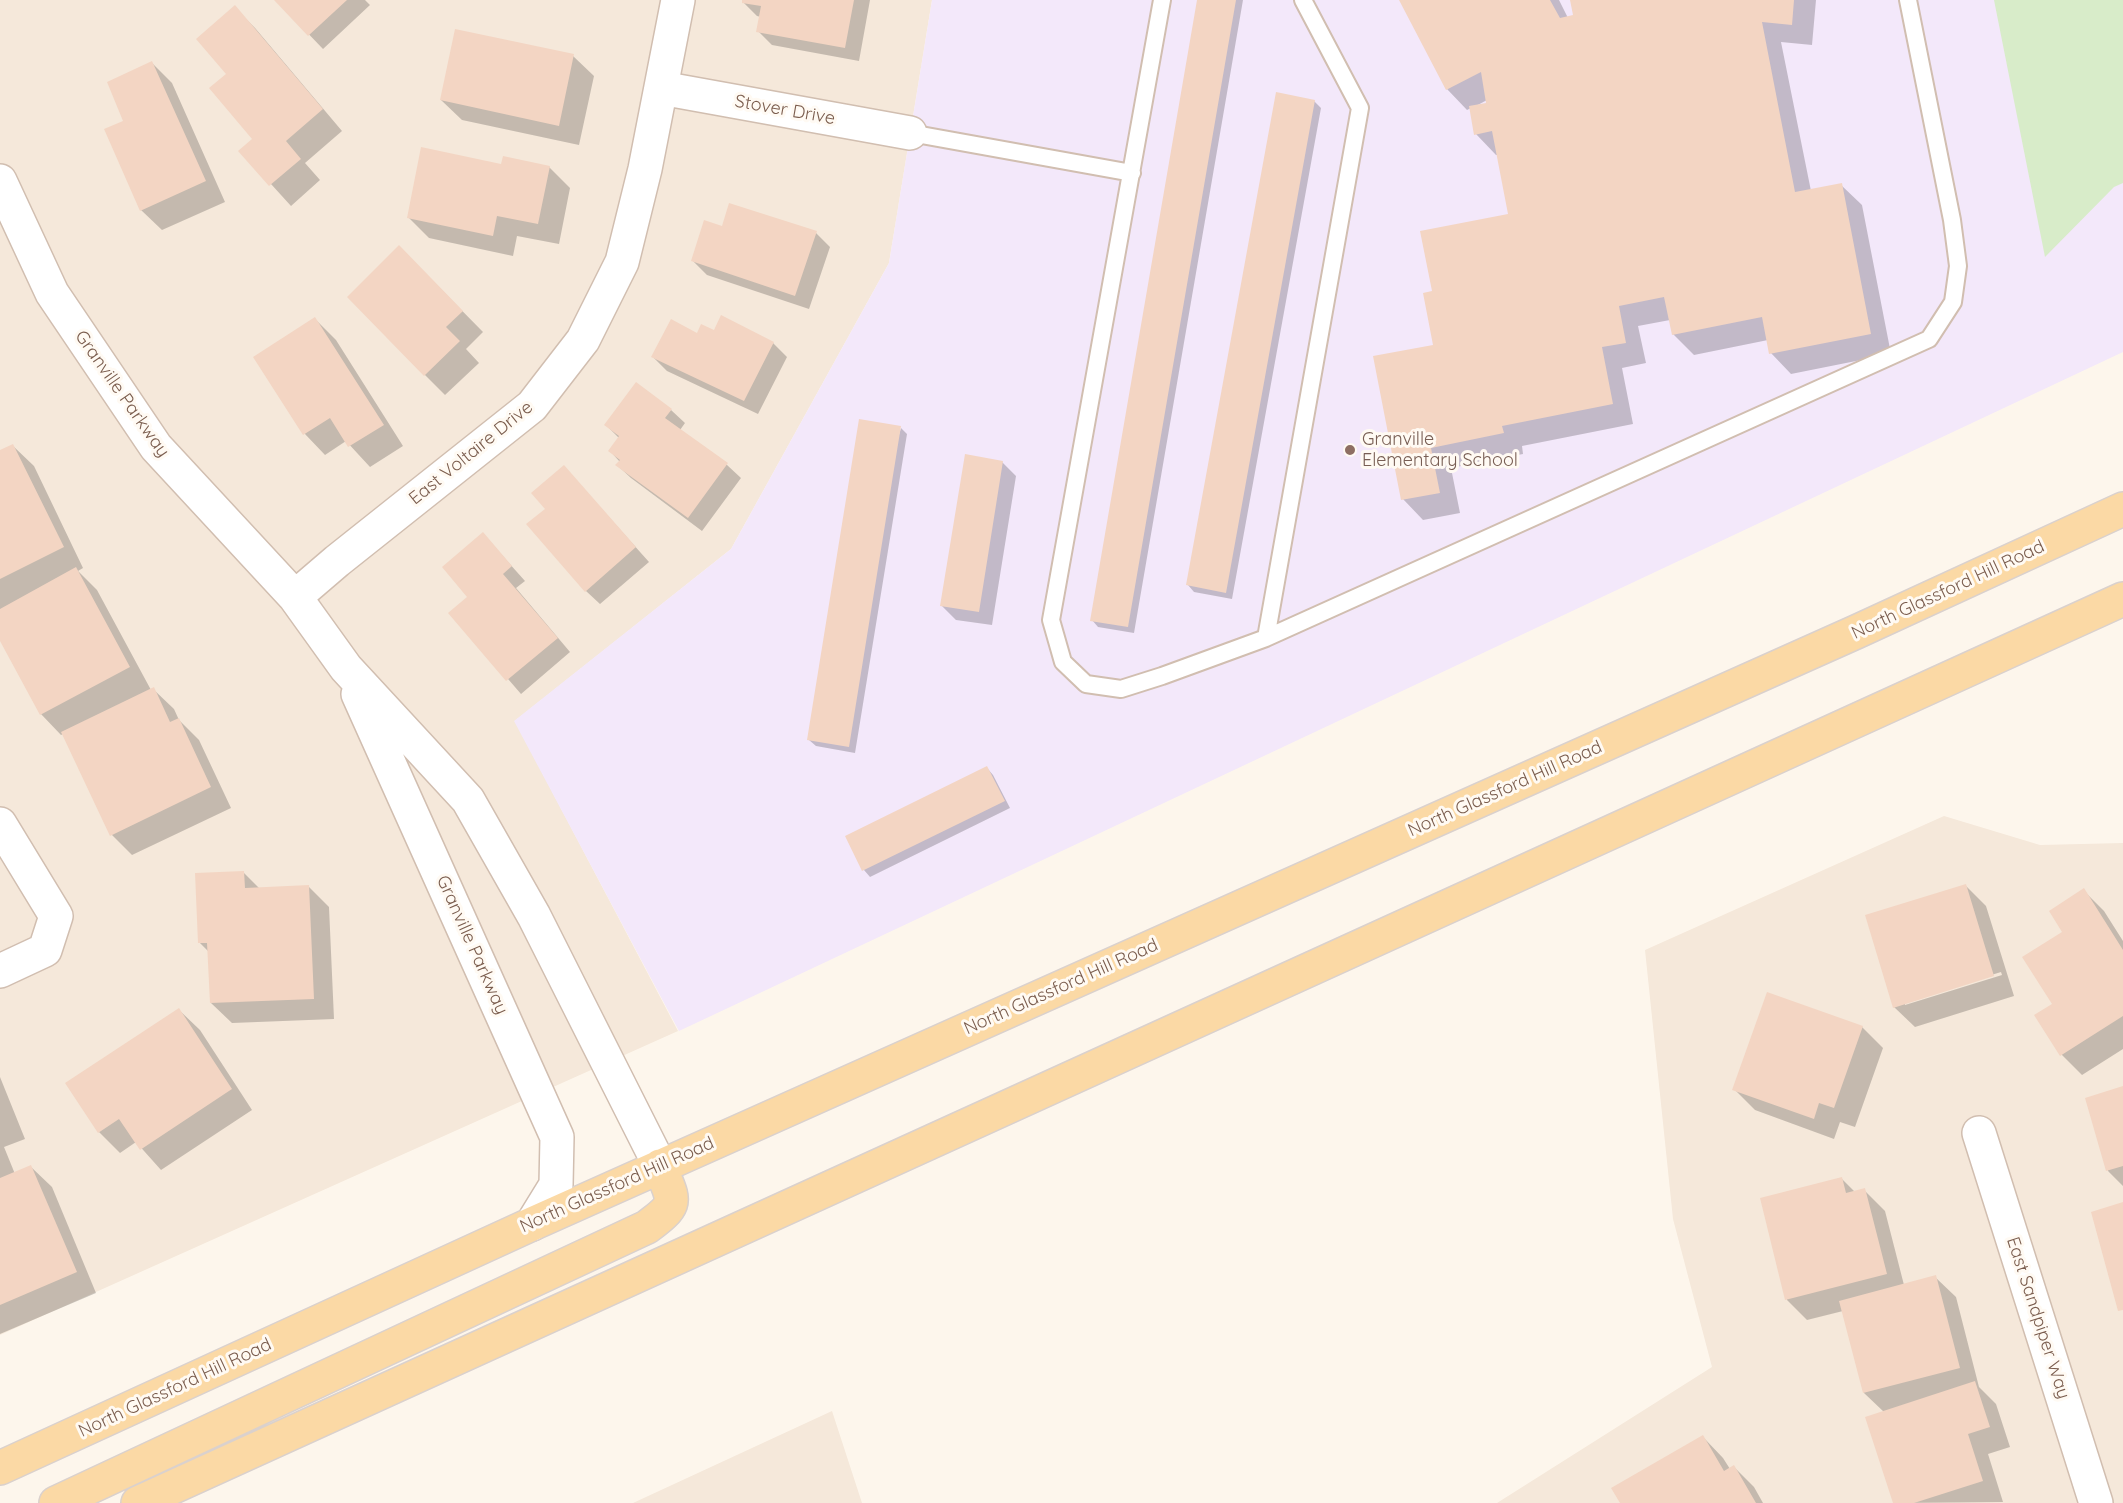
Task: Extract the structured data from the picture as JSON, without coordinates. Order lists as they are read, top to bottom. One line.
{"streets":{"main road":["North Glassford Hill Road"],"street":["Stover Drive","Granville Parkway","East Voltaire Drive","East Sandpiper Way"]},"crossings":[["Stover Drive","East Voltaire Drive"],["Granville Parkway","East Voltaire Drive"],["Granville Parkway","North Glassford Hill Road"]],"places":["Granville Elementary School"]}
